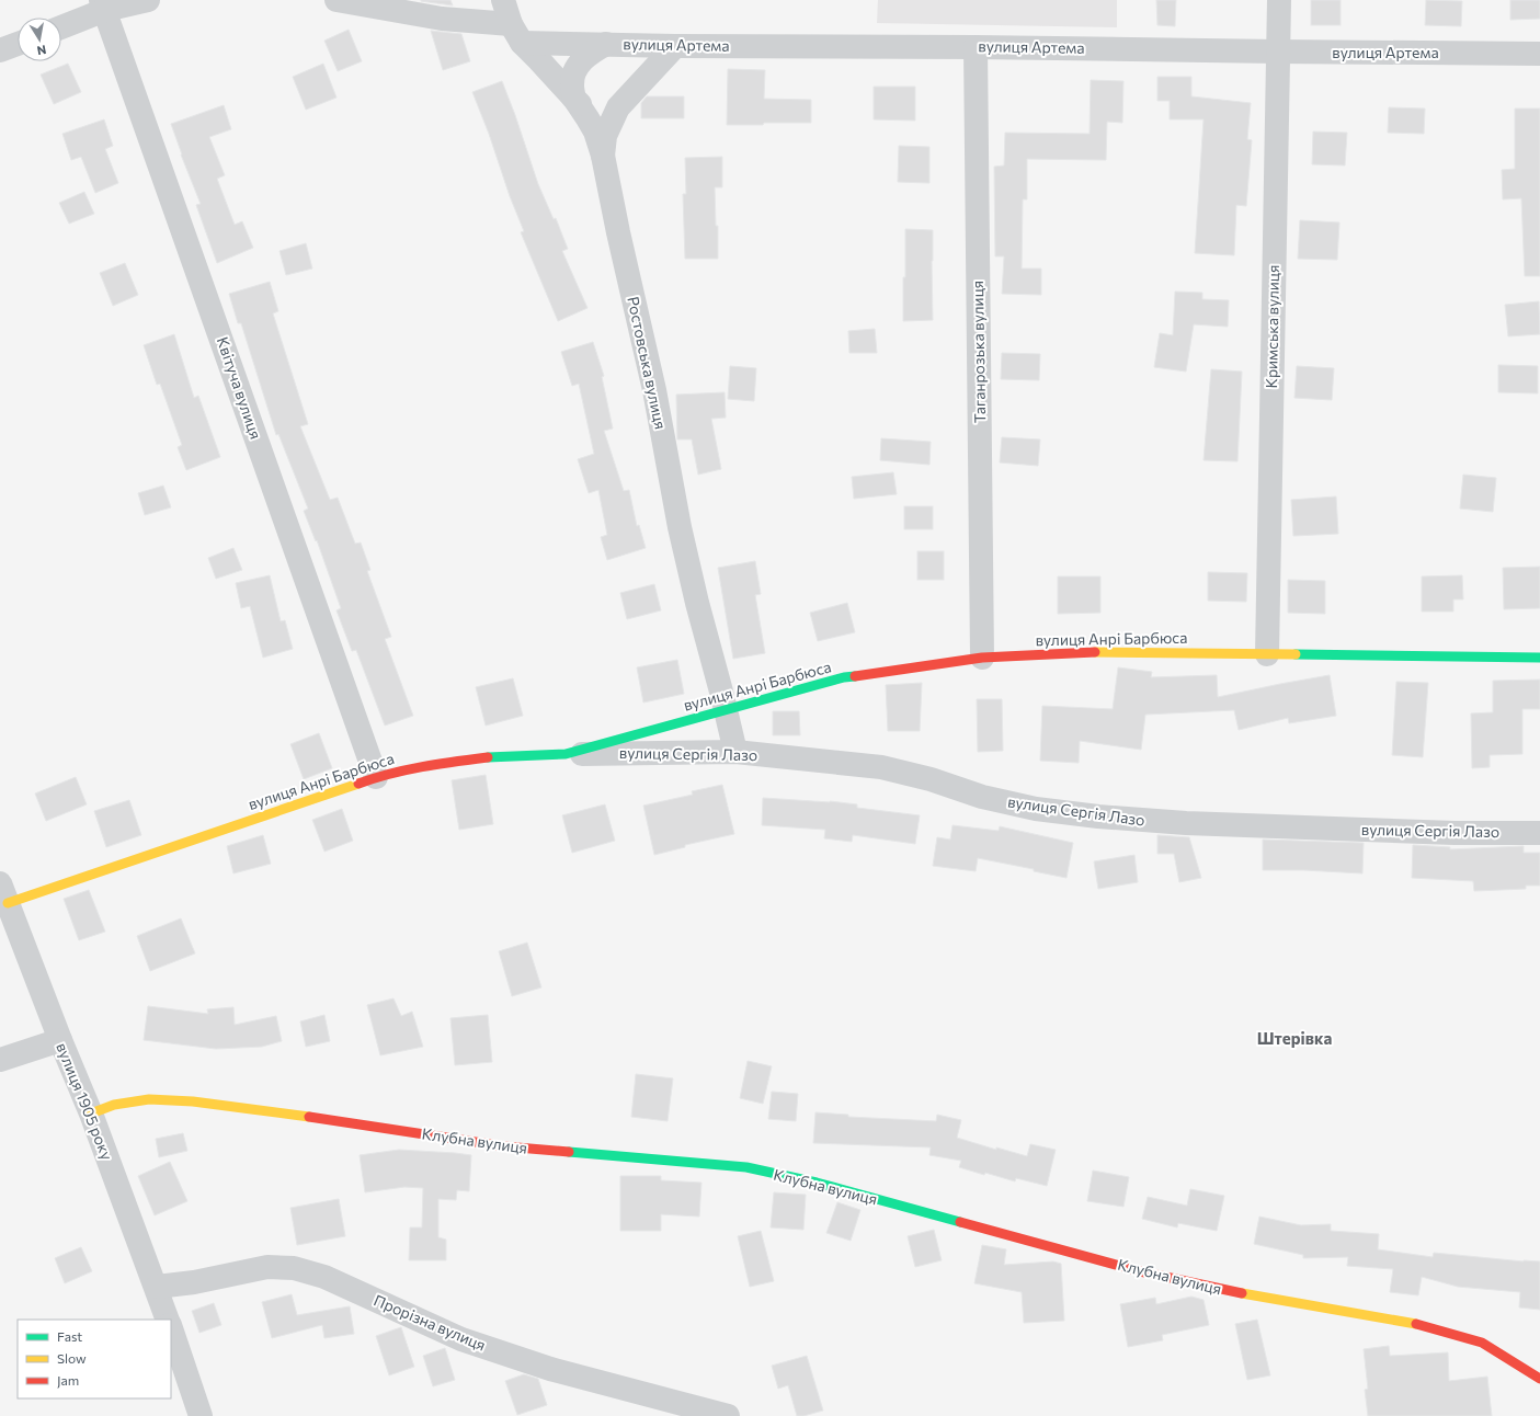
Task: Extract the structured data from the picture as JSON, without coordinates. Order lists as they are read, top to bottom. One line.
{"streets":{"street":["вулиця Артема","Кримська вулиця","Таганрозька вулиця","Ростовська вулиця","Квітуча вулиця","вулиця Анрі Барбюса","вулиця Сергія Лазо","вулиця 1905 року","Клубна вулиця","Прорізна вулиця"]},"crossings":[["вулиця Артема","Кримська вулиця"],["вулиця Артема","Таганрозька вулиця"],["вулиця Артема","Ростовська вулиця"],["Кримська вулиця","вулиця Анрі Барбюса"],["Таганрозька вулиця","вулиця Анрі Барбюса"],["Ростовська вулиця","вулиця Анрі Барбюса"],["Ростовська вулиця","вулиця Сергія Лазо"],["Квітуча вулиця","вулиця Анрі Барбюса"],["вулиця Анрі Барбюса","вулиця Сергія Лазо"],["вулиця Анрі Барбюса","вулиця 1905 року"],["вулиця 1905 року","Клубна вулиця"],["вулиця 1905 року","Прорізна вулиця"]],"districts":["Штерiвка"],"legend":["Fast","Slow","Jam"],"north":"bottom"}
